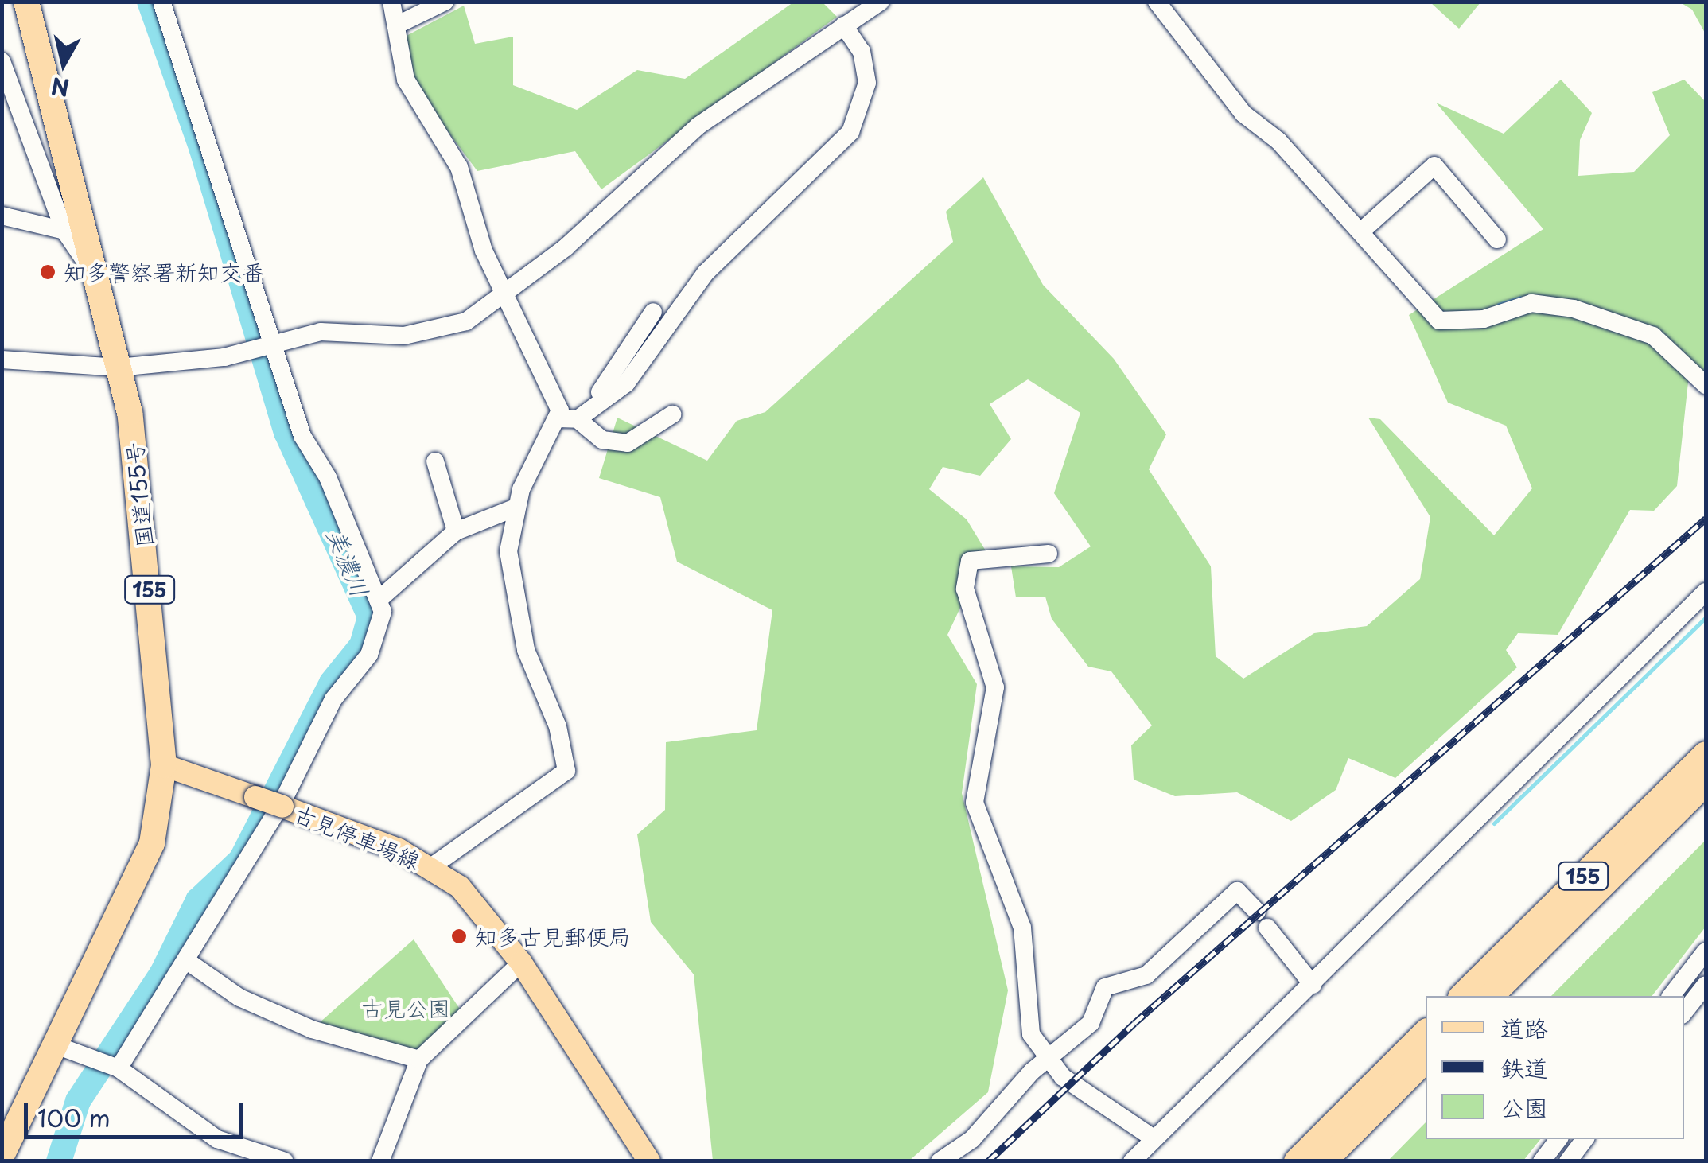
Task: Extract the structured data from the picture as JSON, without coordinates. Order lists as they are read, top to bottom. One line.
{"streets":{"highway":["国道155号","155"],"main road":["古見停車場線"]},"crossings":[["国道155号","古見停車場線"]],"water":["美濃川"],"parks":["古見公園"],"places":["知多警察署新知交番","知多古見郵便局"],"legend":["道路","鉄道","公園"],"scale_bar":"100 m","north":"bottom"}
